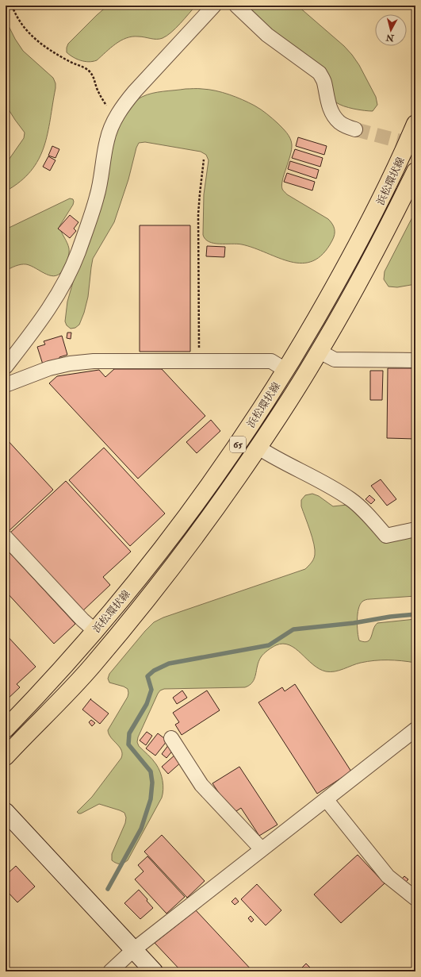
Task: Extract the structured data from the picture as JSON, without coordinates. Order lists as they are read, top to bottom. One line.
{"streets":{"main road":["浜松環状線","65"]},"north":"bottom"}
